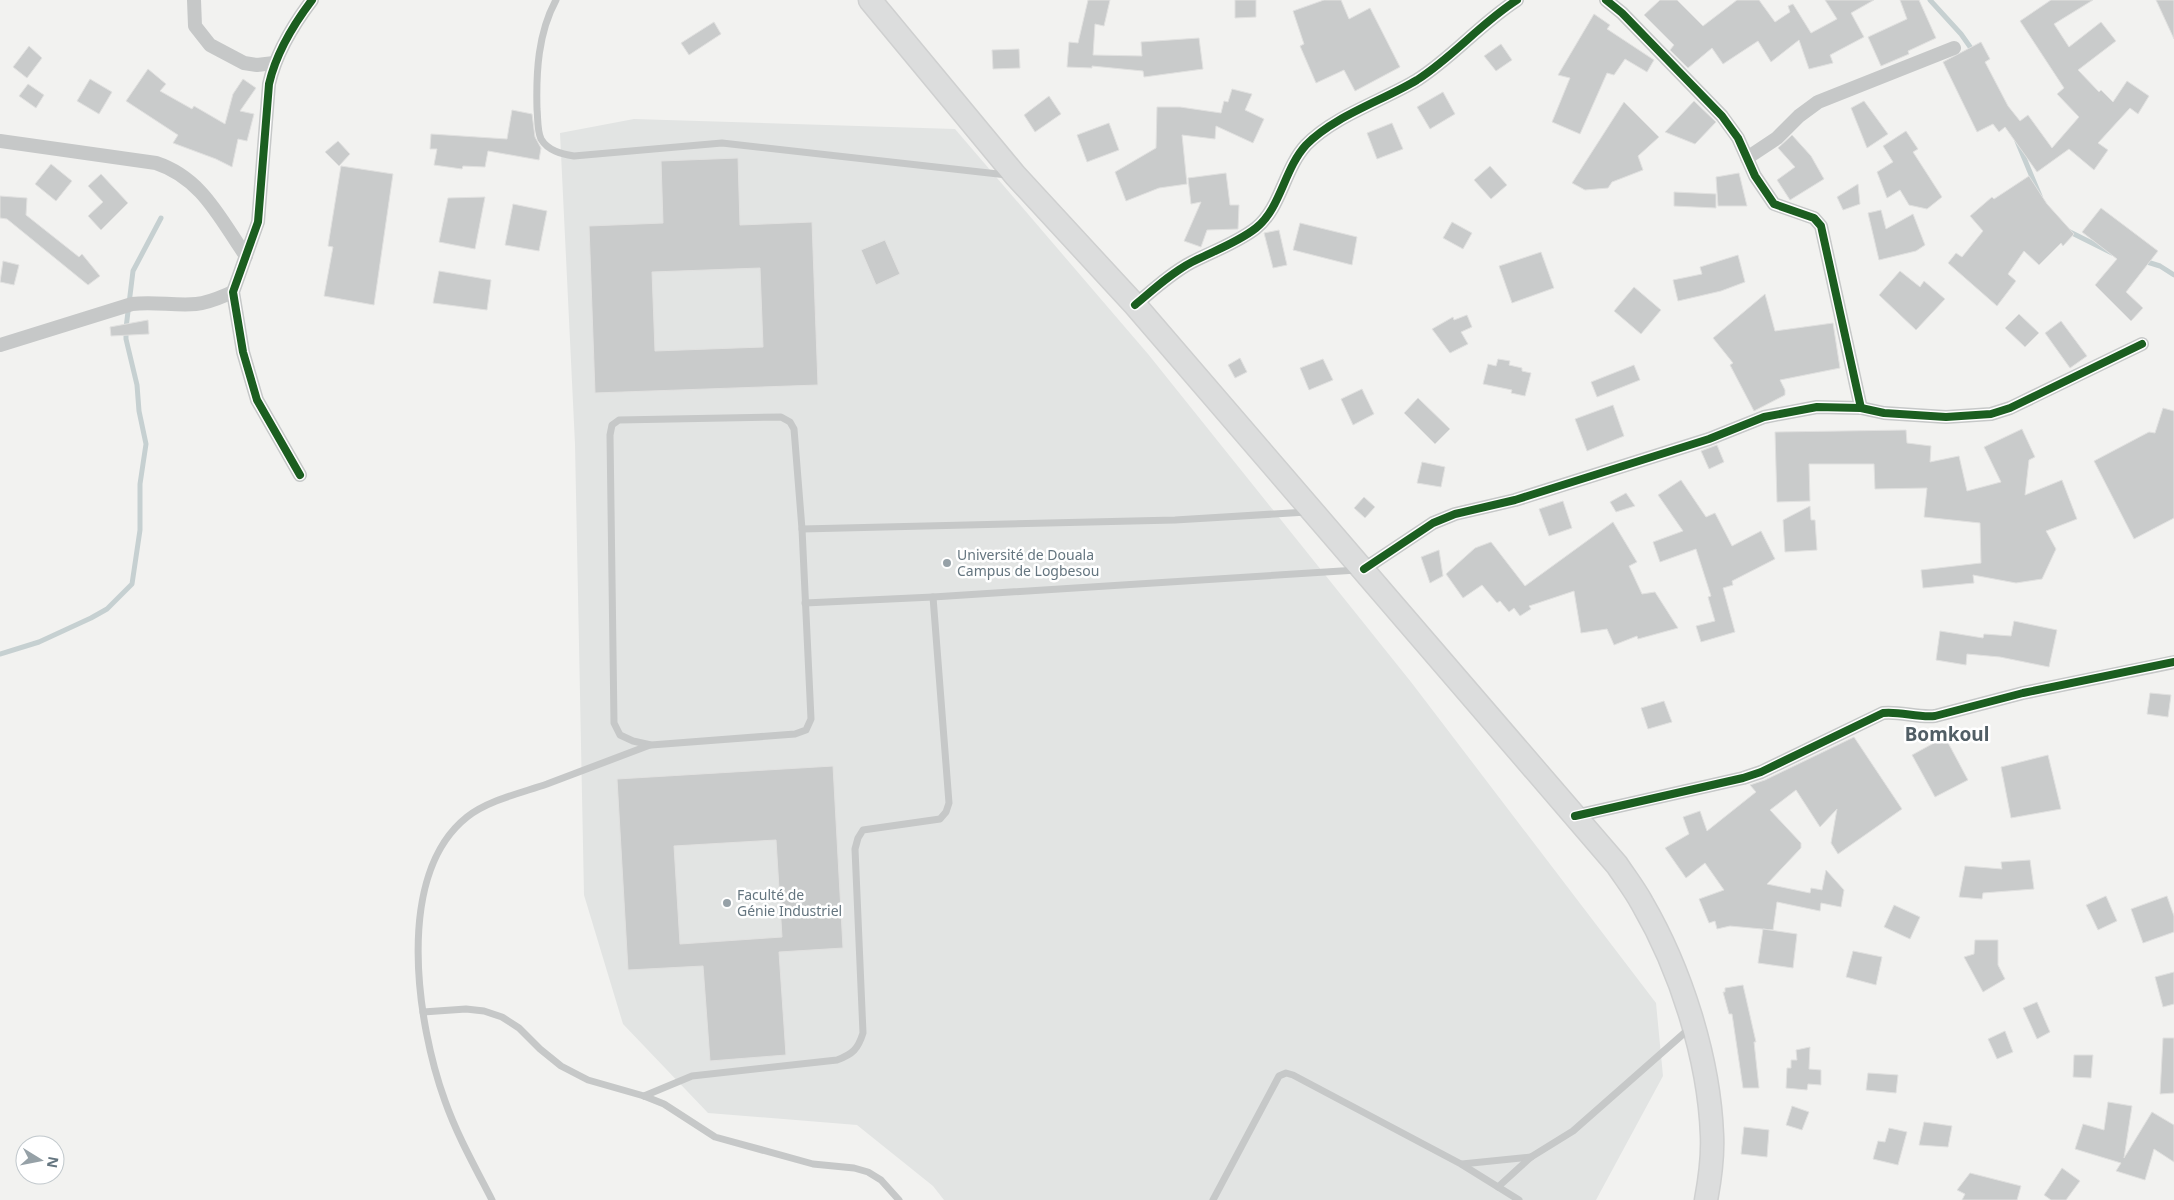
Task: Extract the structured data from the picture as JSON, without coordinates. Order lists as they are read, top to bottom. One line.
{"districts":["Bomkoul"],"places":["Université de Douala Campus de Logbesou","Faculté de Génie Industriel"],"north":"right"}
